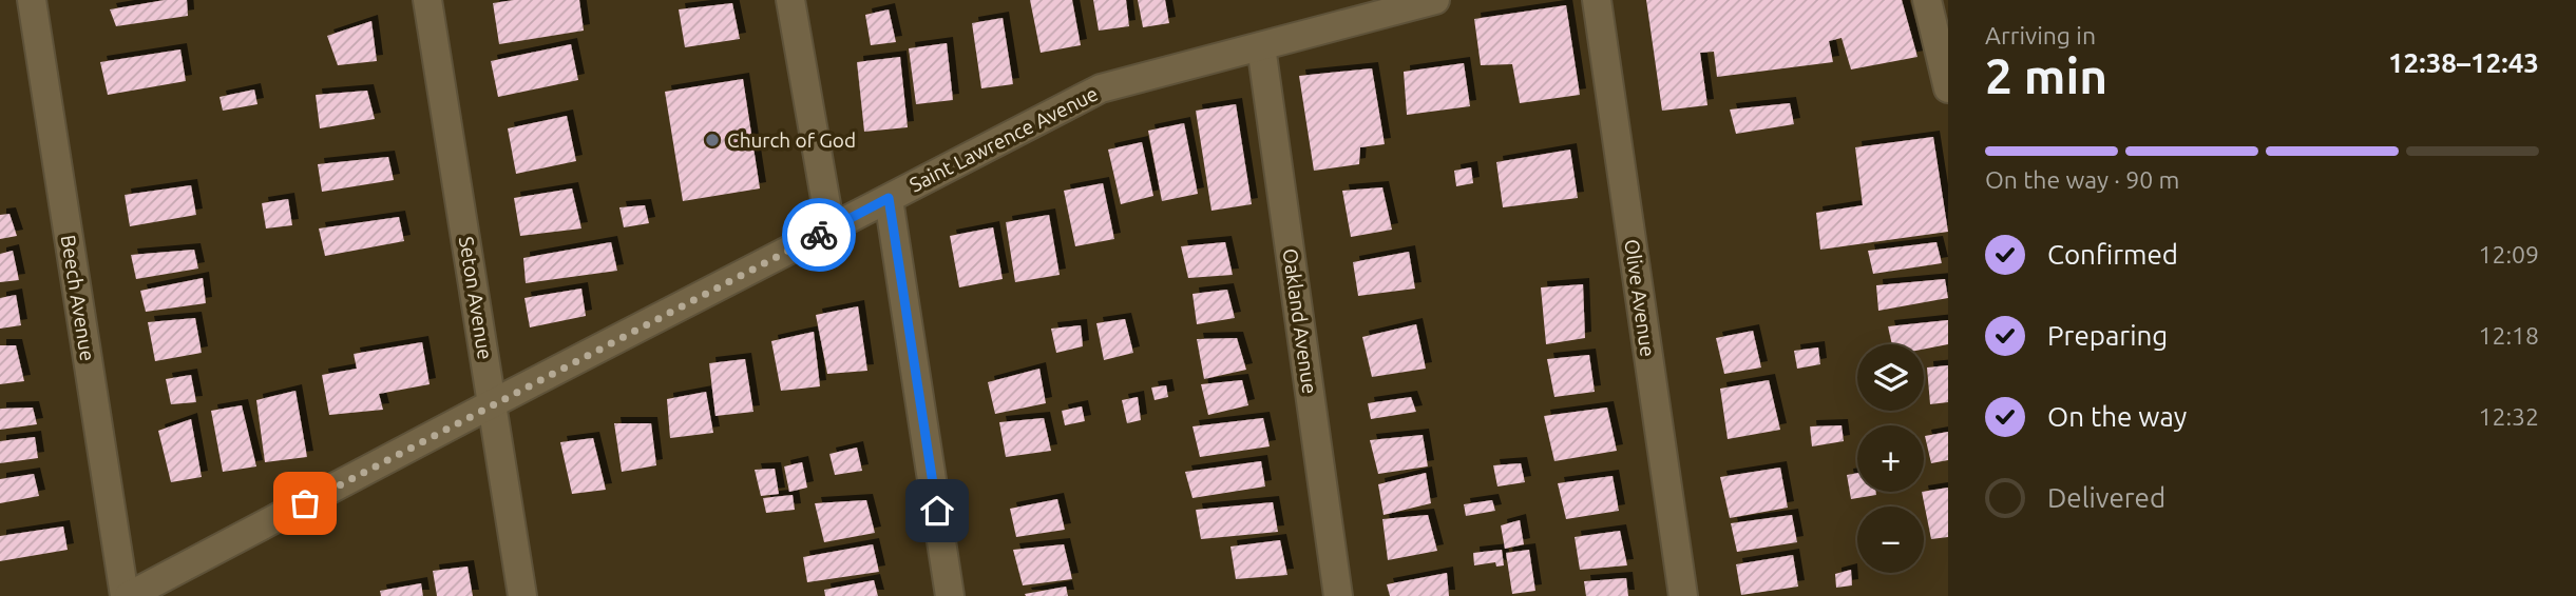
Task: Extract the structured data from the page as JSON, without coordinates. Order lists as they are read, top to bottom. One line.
{"streets":{"street":["Saint Lawrence Avenue","Beech Avenue","Seton Avenue","Olive Avenue","Oakland Avenue"]},"crossings":[["Saint Lawrence Avenue","Beech Avenue"],["Saint Lawrence Avenue","Seton Avenue"],["Saint Lawrence Avenue","Oakland Avenue"]],"places":["Church of God"],"page":{"heading":["2 min","Arriving in","12:38–12:43"],"bar":"On the way · 90 m","list":[["Confirmed","12:09"],["Preparing","12:18"],["On the way","12:32"],"Delivered"],"map_buttons":["+","−"]}}
